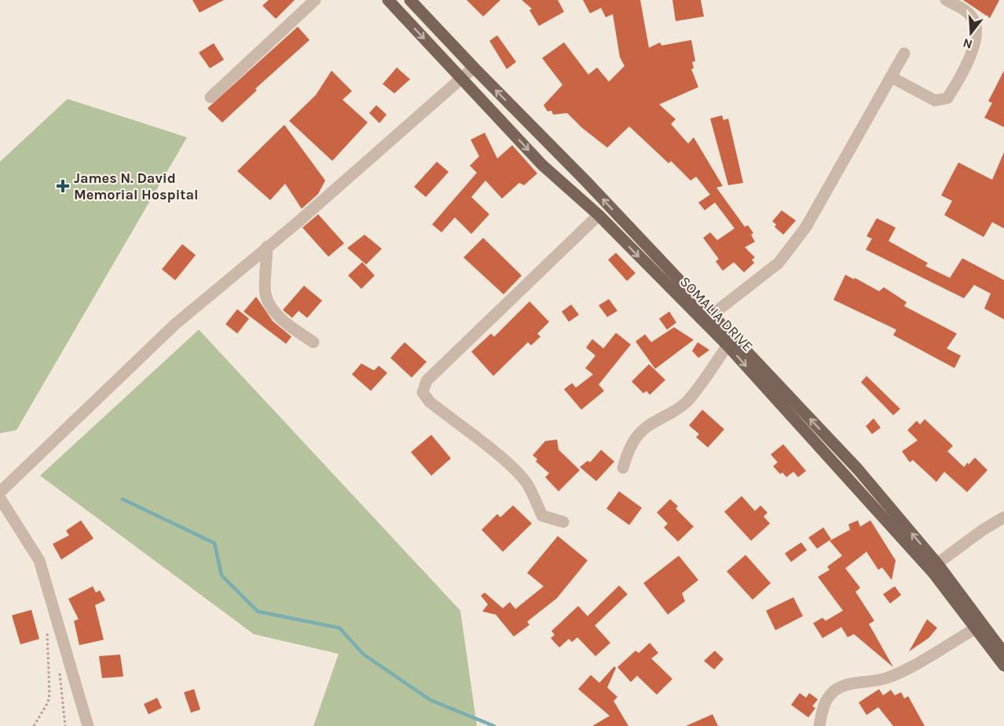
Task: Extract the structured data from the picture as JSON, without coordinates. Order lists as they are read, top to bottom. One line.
{"streets":{"main road":["SOMALIA DRIVE"]},"places":{"health":["James N. David Memorial Hospital"]},"north":"bottom"}
